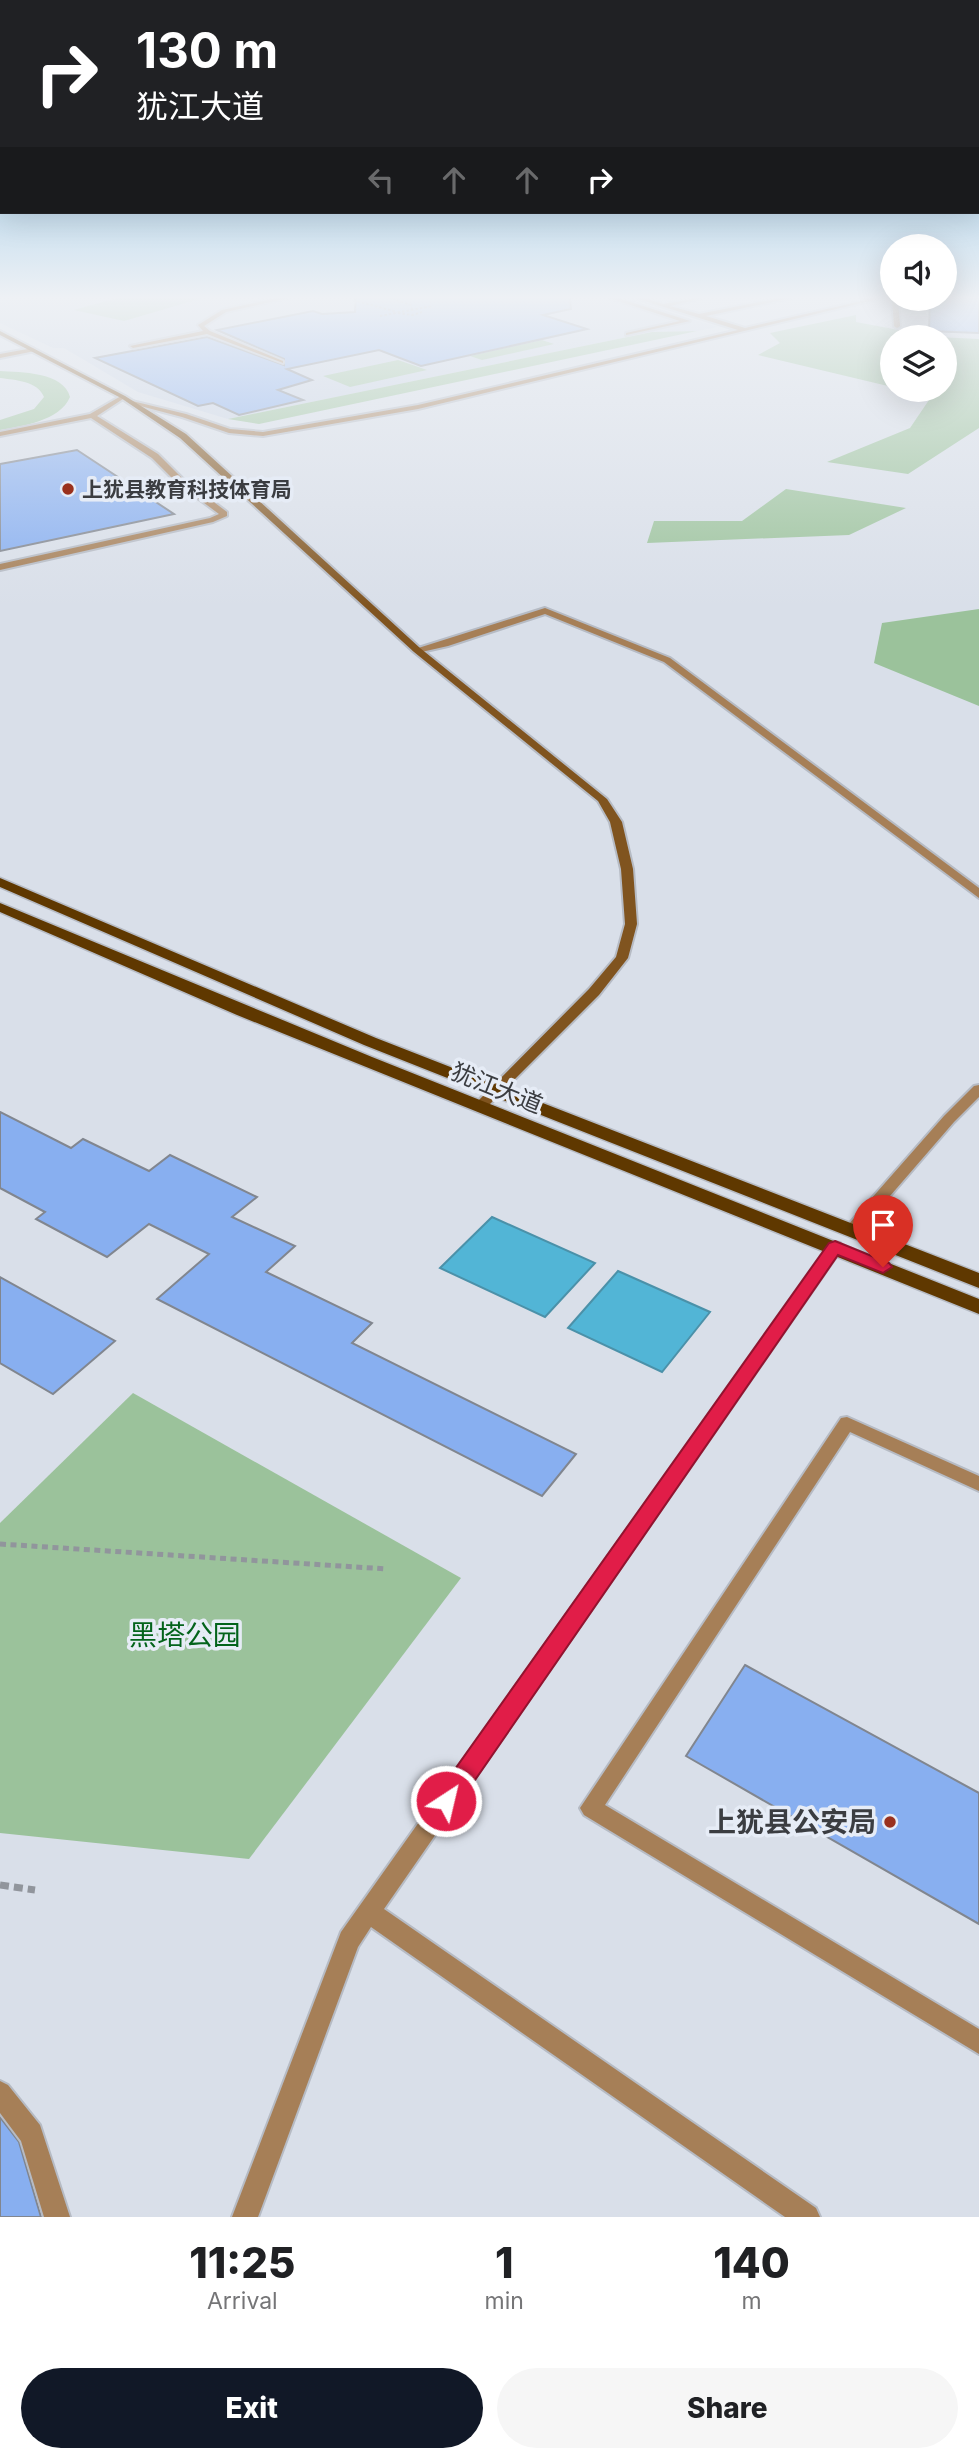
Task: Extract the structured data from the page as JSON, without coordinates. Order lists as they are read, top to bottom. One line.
{"streets":{"main road":["犹江大道"]},"parks":["黑塔公园"],"places":["上犹县教育科技体育局","上犹县公安局"],"page":{"turn":["130 m","犹江大道"],"eta":["11:25","Arrival","1","min","140","m"],"buttons":["Exit","Share"]}}
